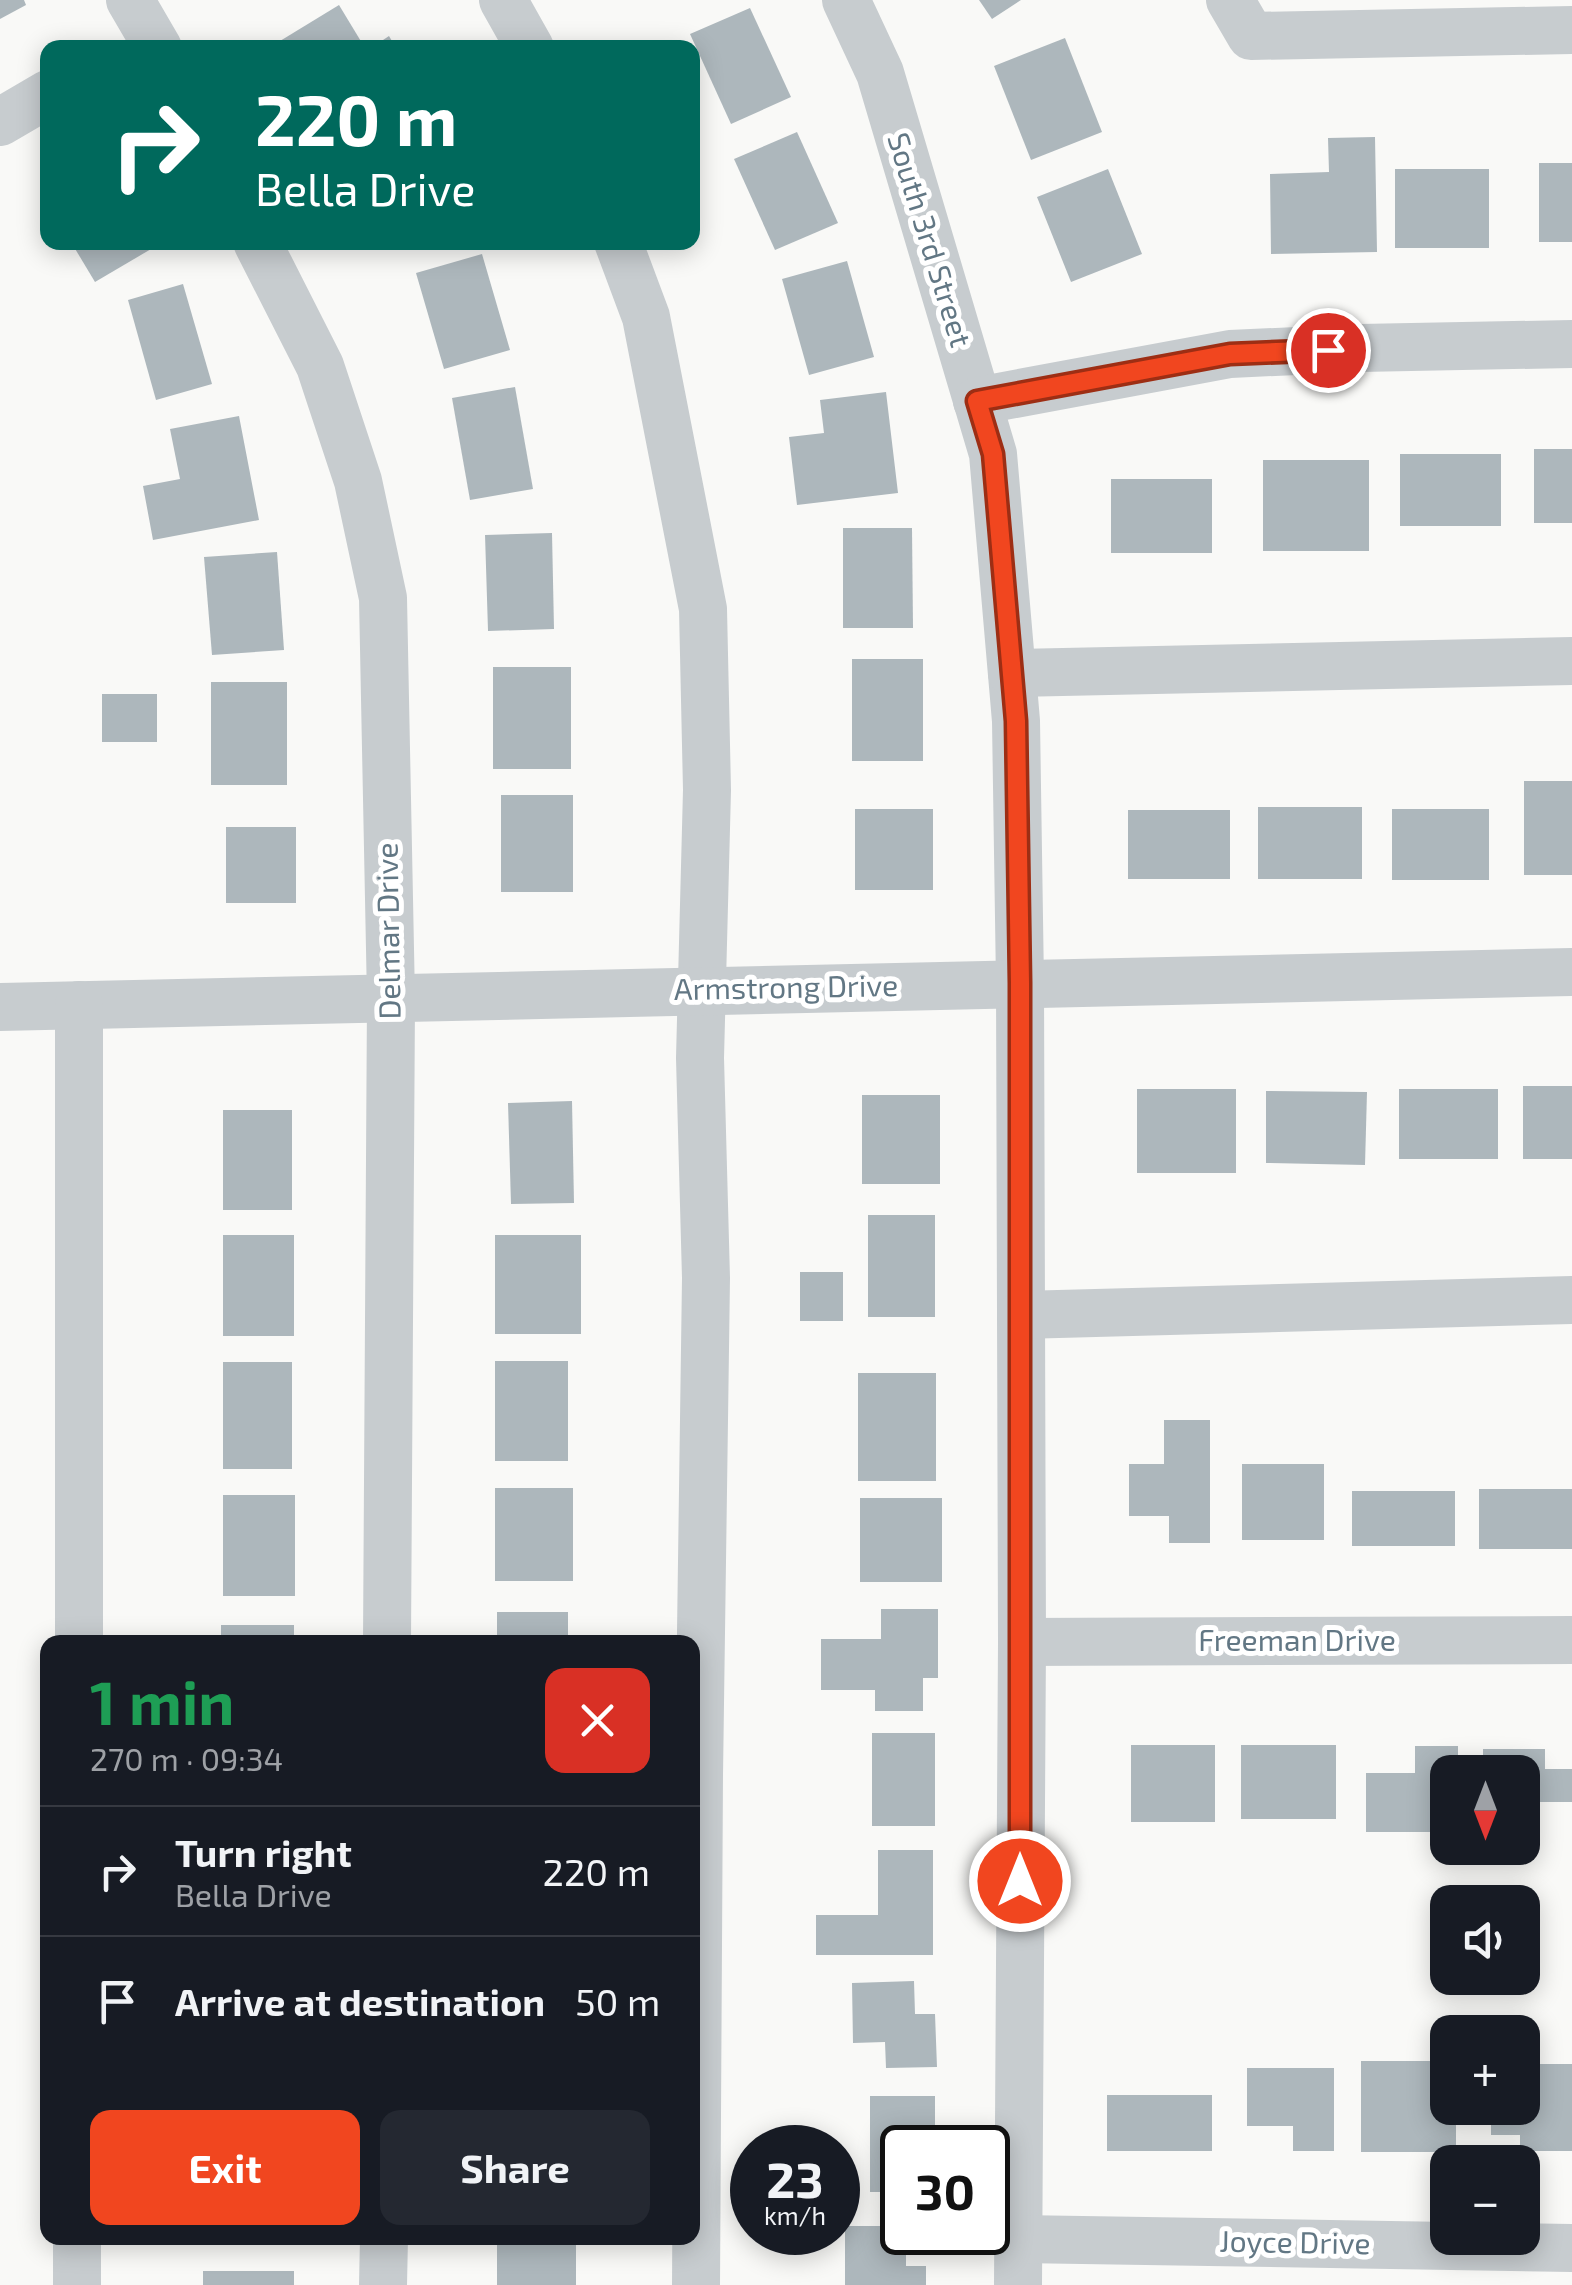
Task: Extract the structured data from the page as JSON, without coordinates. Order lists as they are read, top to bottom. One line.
{"streets":{"street":["South 3rd Street","Delmar Drive","Armstrong Drive","Freeman Drive","Joyce Drive"]},"crossings":[["South 3rd Street","Armstrong Drive"],["South 3rd Street","Freeman Drive"],["South 3rd Street","Joyce Drive"],["Delmar Drive","Armstrong Drive"]],"north":"bottom","page":{"turn":["220 m","Bella Drive"],"heading":["1 min","270 m · 09:34"],"map_buttons":["+","−"],"list":[{"name":"Turn right","note":"Bella Drive","value":"220 m"},{"name":"Arrive at destination","value":"50 m"}],"buttons":["Exit","Share"],"speed":"23 km/h","limit":"30"}}
